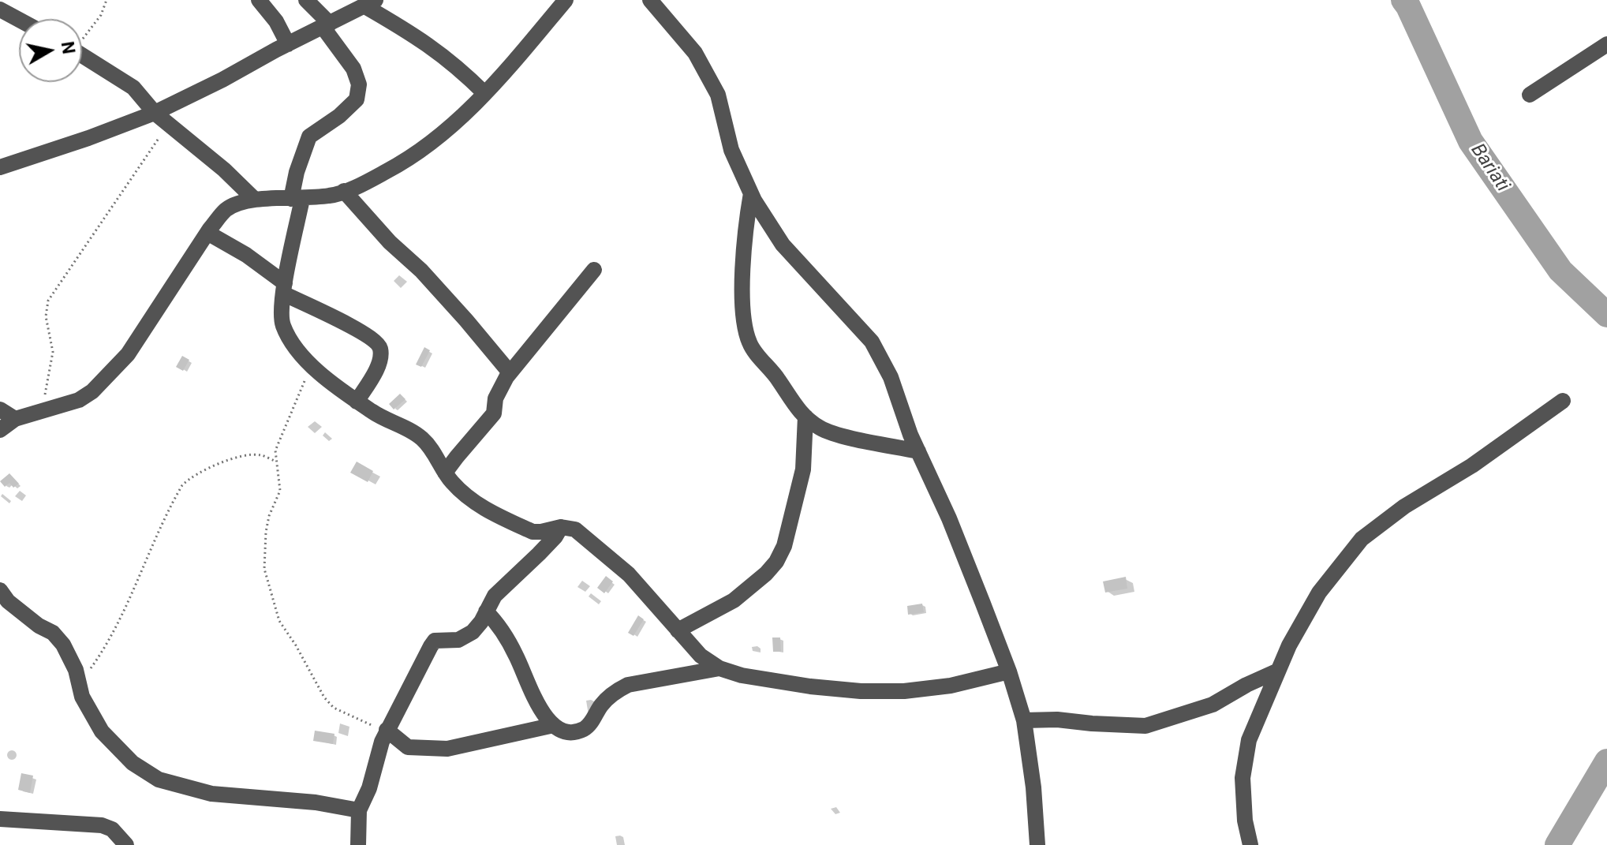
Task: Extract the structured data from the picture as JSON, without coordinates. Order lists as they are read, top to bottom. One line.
{"water":["Bariati"],"north":"right"}
